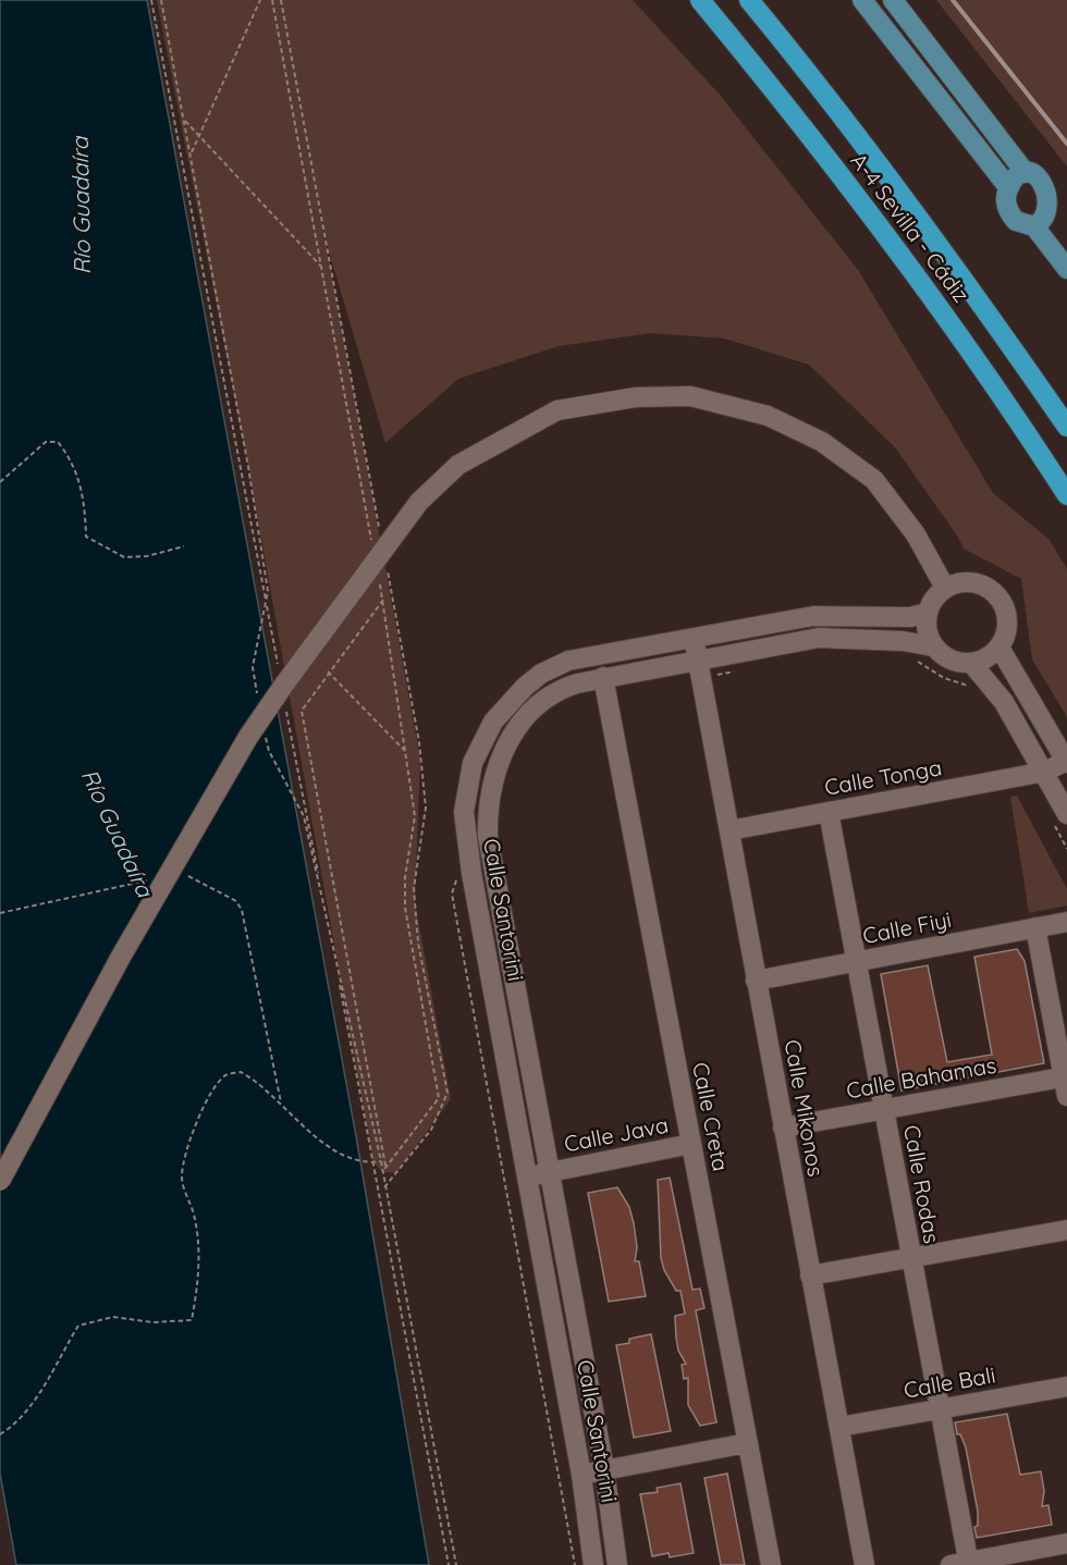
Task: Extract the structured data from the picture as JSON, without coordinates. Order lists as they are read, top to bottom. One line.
{"streets":{"highway":["A-4 Sevilla - Cádiz"],"street":["Calle Tonga","Calle Santorini","Calle Fiyi","Calle Bahamas","Calle Mikonos","Calle Creta","Calle Java","Calle Rodas","Calle Bali"]},"crossings":[["Calle Tonga","Calle Mikonos"],["Calle Tonga","Calle Rodas"],["Calle Santorini","Calle Mikonos"],["Calle Santorini","Calle Creta"],["Calle Santorini","Calle Java"],["Calle Fiyi","Calle Mikonos"],["Calle Fiyi","Calle Rodas"],["Calle Bahamas","Calle Mikonos"],["Calle Bahamas","Calle Rodas"],["Calle Mikonos","Calle Bali"],["Calle Creta","Calle Java"],["Calle Rodas","Calle Bali"]],"water":["Río Guadaíra"]}
